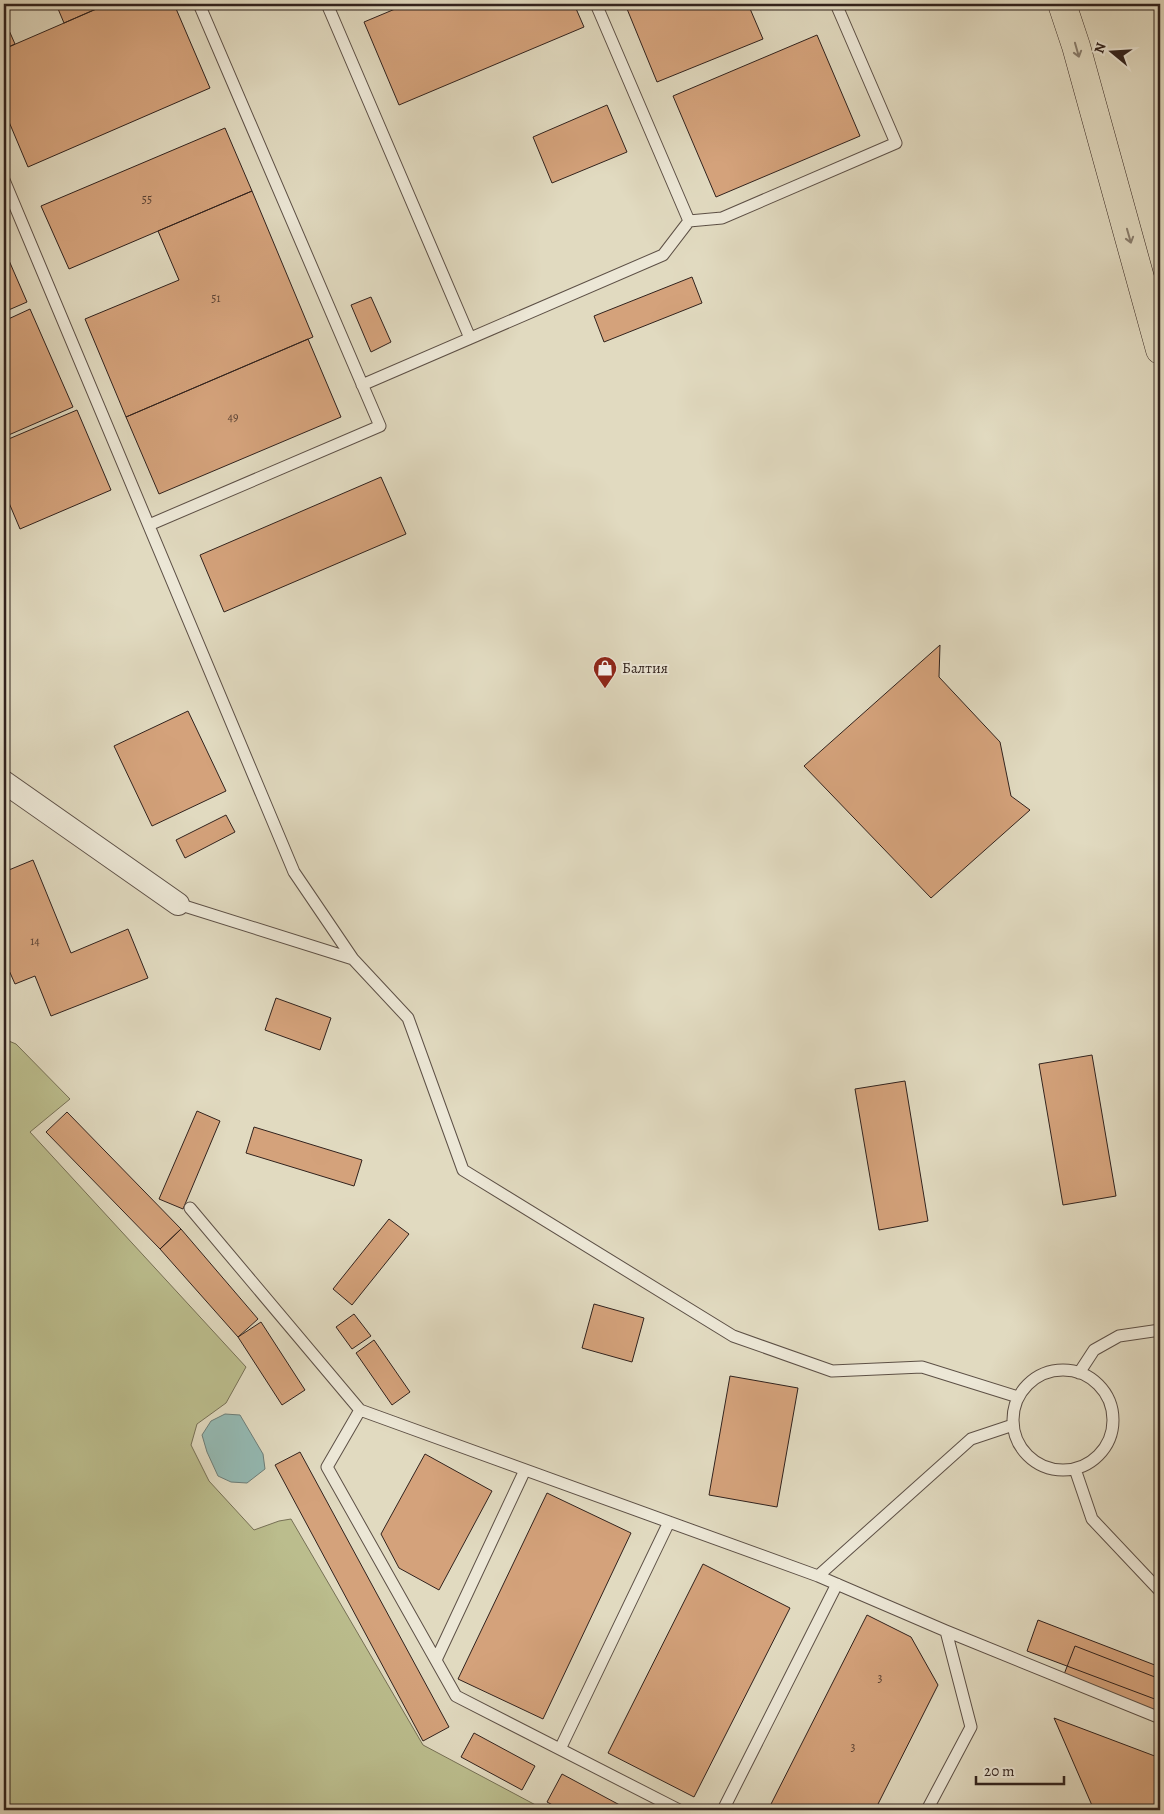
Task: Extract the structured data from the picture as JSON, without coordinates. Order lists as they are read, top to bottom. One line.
{"places":{"shop":["Балтия"]},"house_numbers":["55","51","49","14","3","3"],"scale_bar":"20 m","north":"left"}
